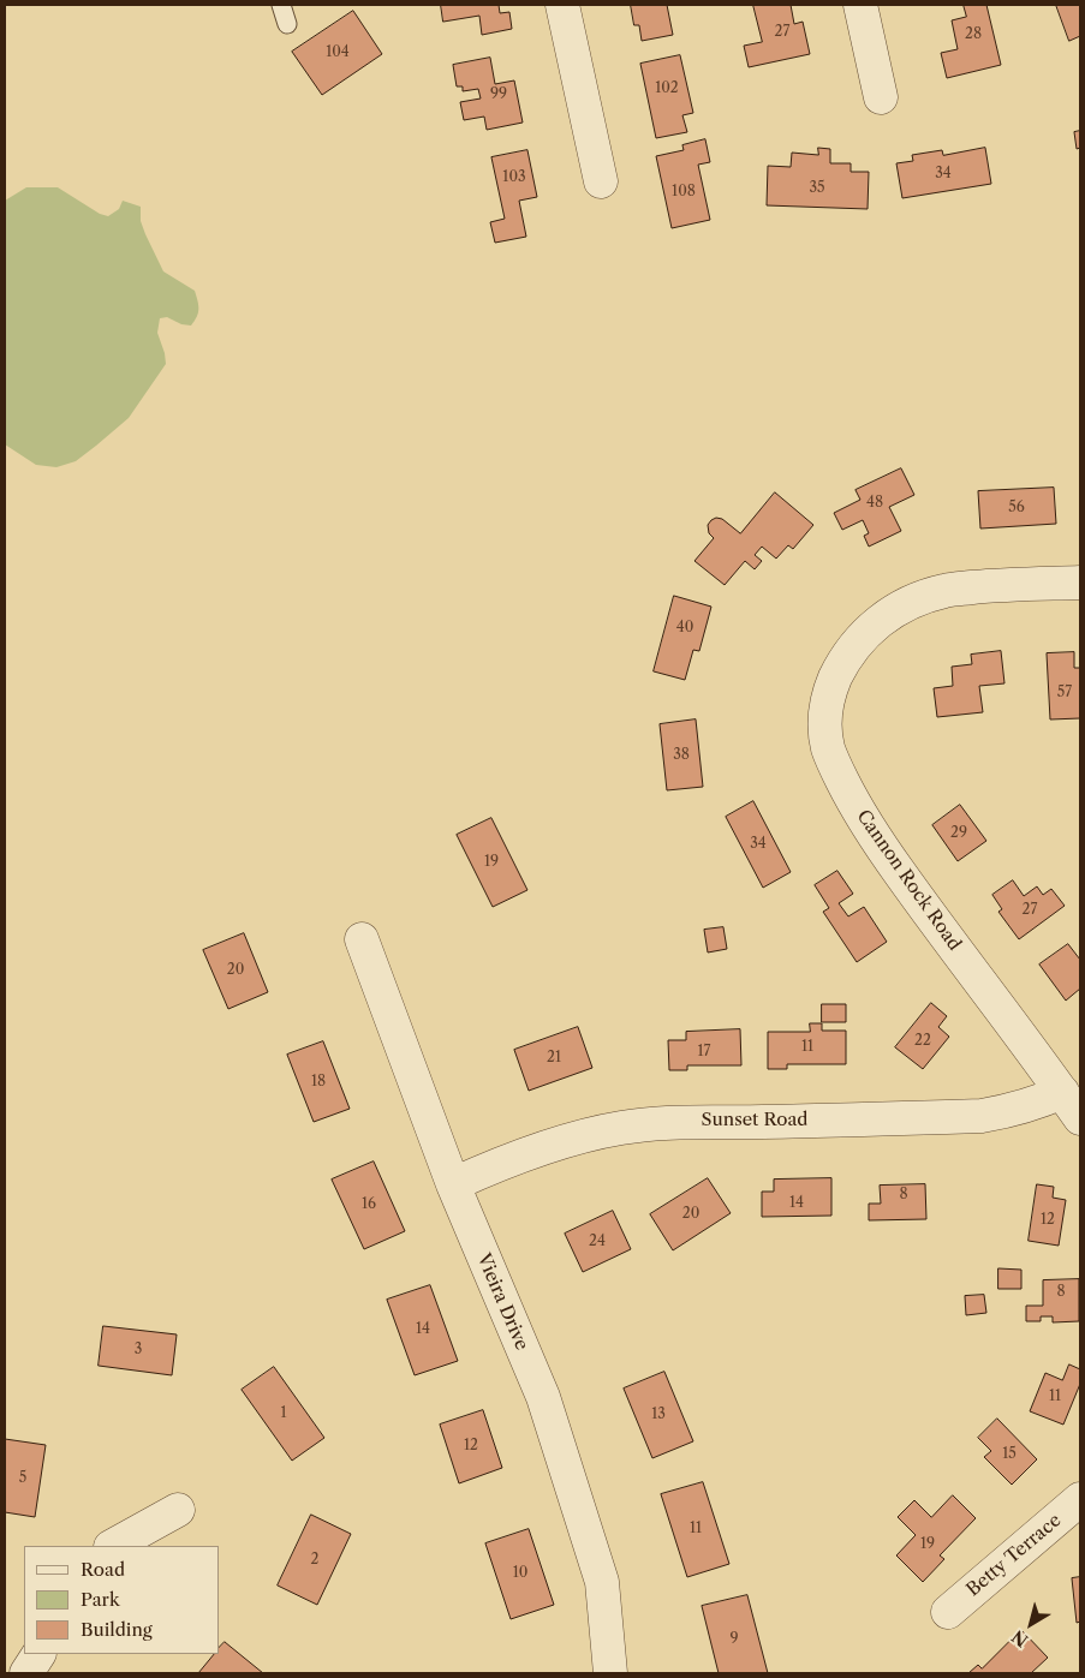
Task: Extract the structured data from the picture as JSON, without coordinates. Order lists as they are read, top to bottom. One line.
{"streets":{"street":["Cannon Rock Road","Sunset Road","Vieira Drive","Betty Terrace"]},"crossings":[["Cannon Rock Road","Sunset Road"],["Sunset Road","Vieira Drive"]],"house_numbers":["27","28","104","102","99","34","103","35","108","48","56","40","57","38","29","34","19","27","20","22","11","17","21","18","8","14","16","20","12","24","8","14","3","11","1","13","12","15","5","11","19","2","10","9"],"legend":["Road","Park","Building"],"north":"bottom left"}
